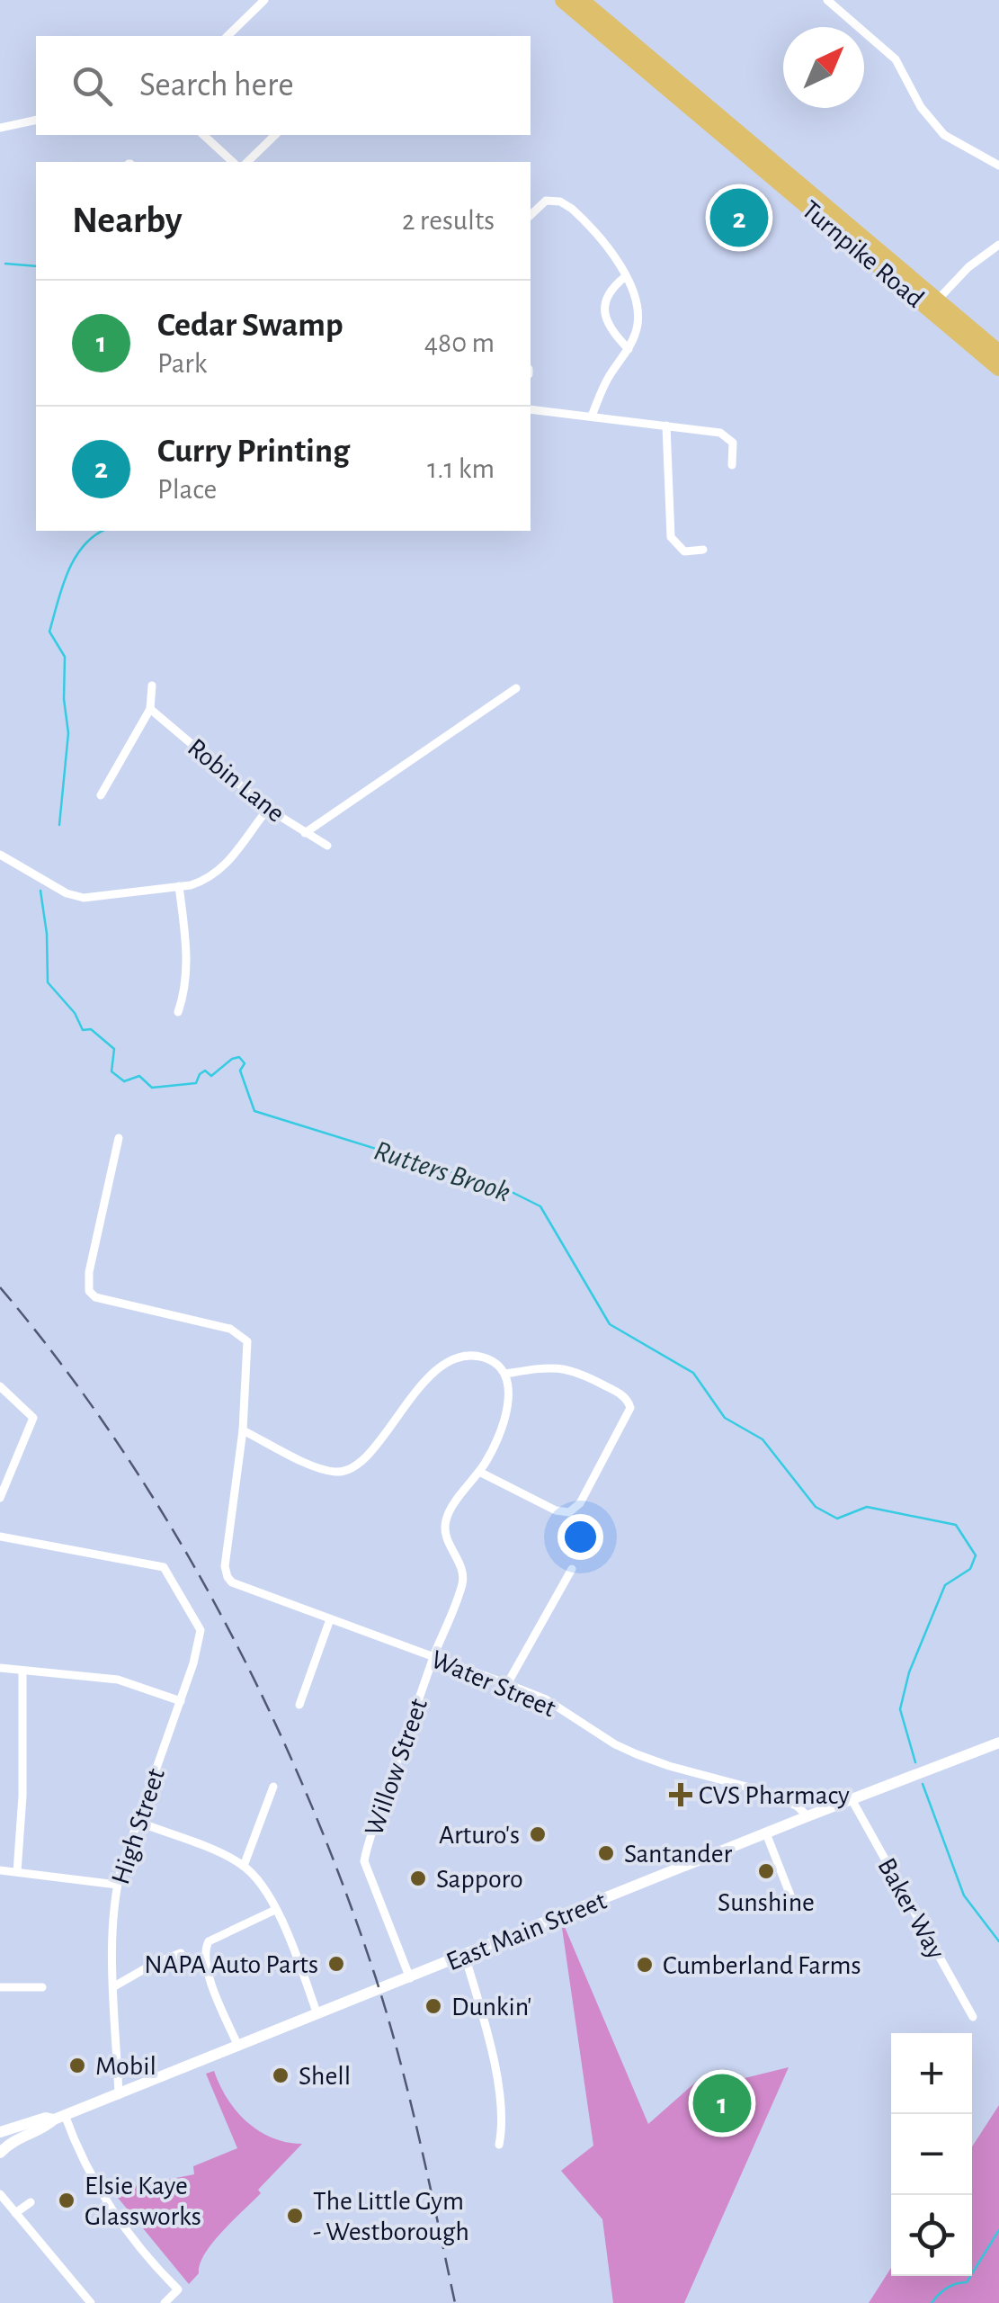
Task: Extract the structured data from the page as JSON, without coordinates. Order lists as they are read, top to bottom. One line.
{"streets":{"highway":["Turnpike Road"],"main road":["East Main Street"],"street":["Robin Lane","Water Street","Willow Street","High Street","Baker Way"]},"crossings":[["Water Street","Willow Street"],["Water Street","East Main Street"],["Willow Street","East Main Street"],["High Street","East Main Street"],["Baker Way","East Main Street"]],"water":["Rutters Brook"],"places":{"health":["CVS Pharmacy"],"other":["Arturo's","Santander","Sunshine","Sapporo","NAPA Auto Parts","Cumberland Farms","Dunkin'","Mobil","Shell","Elsie Kaye Glassworks","The Little Gym - Westborough"]},"north":"top right","page":{"search":"Search here","heading":["Nearby","2 results"],"pins":["2","1"],"list":[{"mark":"1","name":"Cedar Swamp","note":"Park","value":"480 m"},{"mark":"2","name":"Curry Printing","note":"Place","value":"1.1 km"}],"map_buttons":["+","−"]}}
